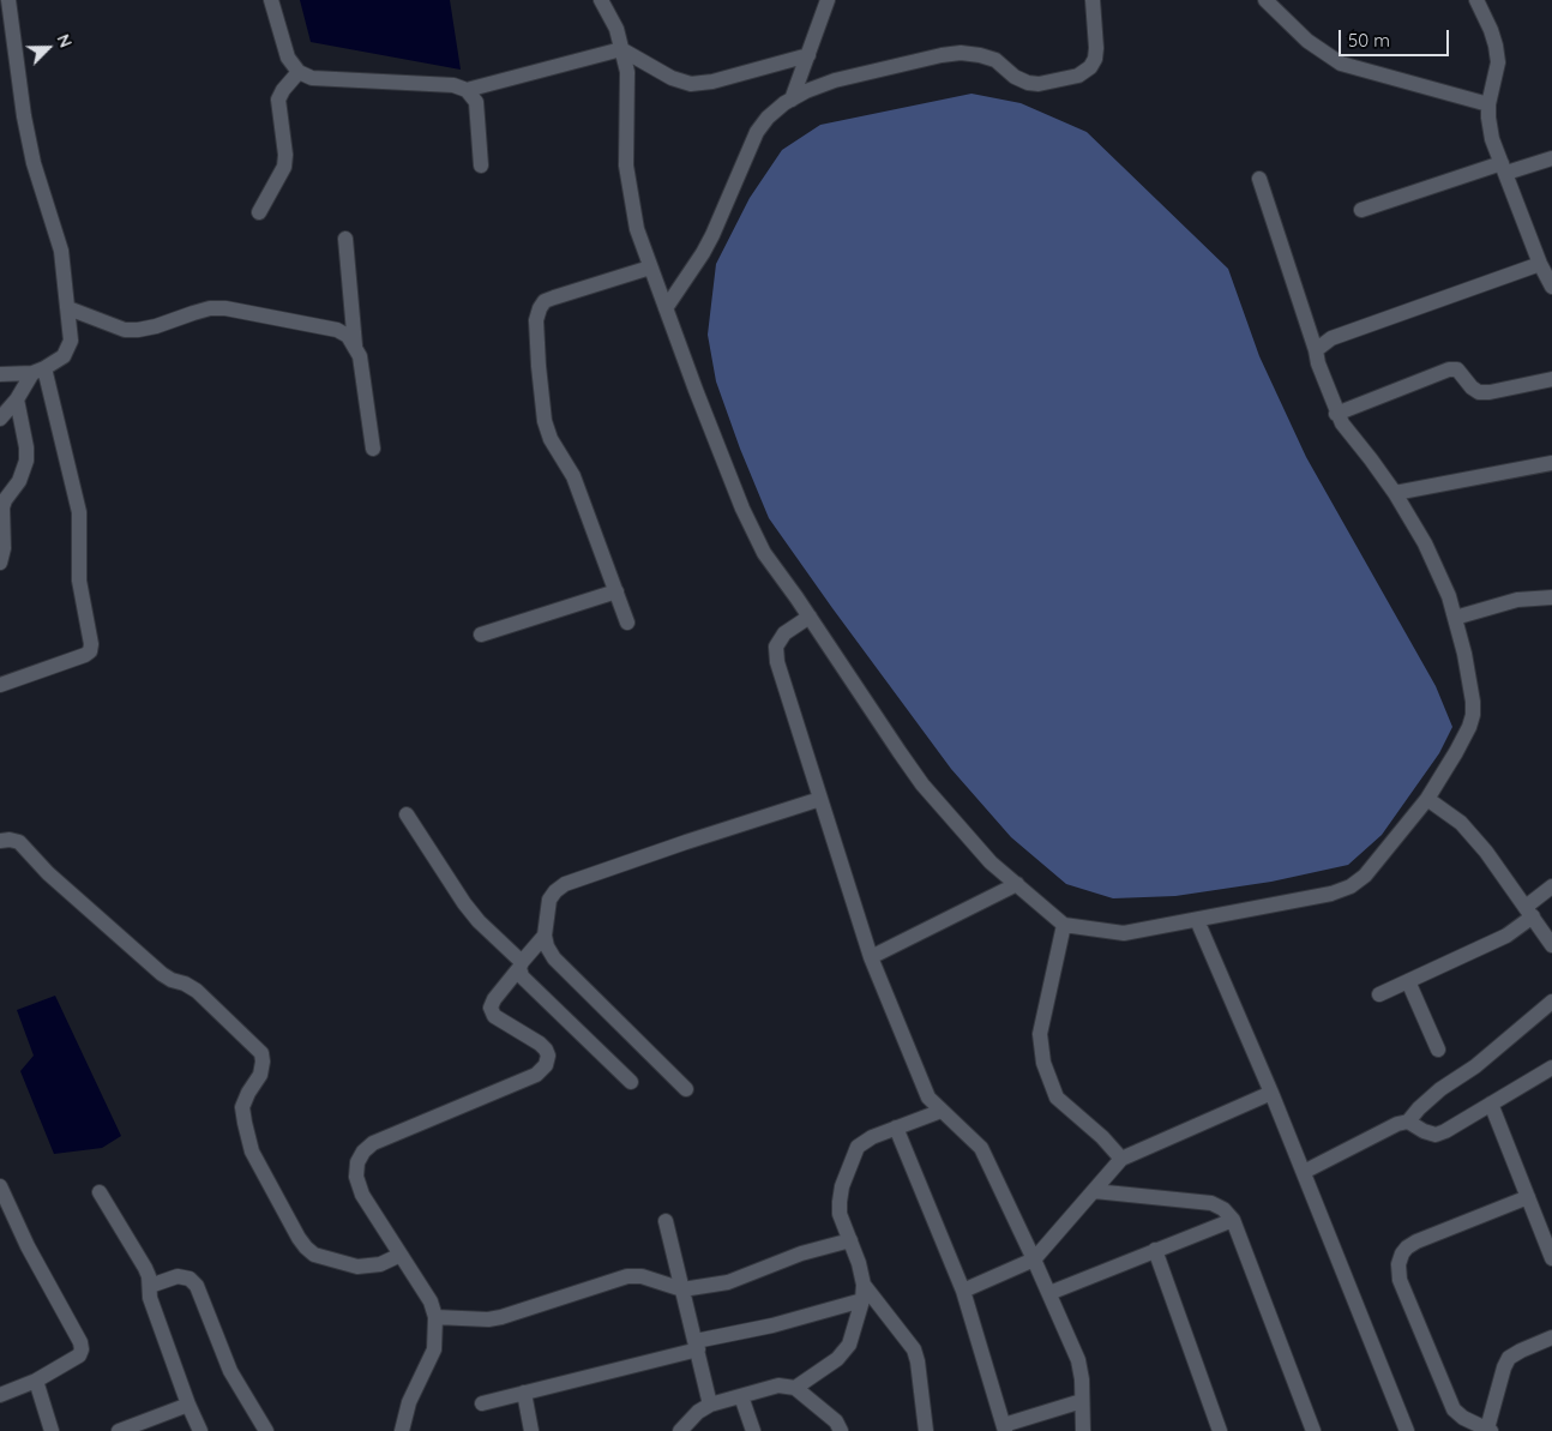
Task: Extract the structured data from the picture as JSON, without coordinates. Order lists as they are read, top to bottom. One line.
{"scale_bar":"50 m","north":"top right"}
